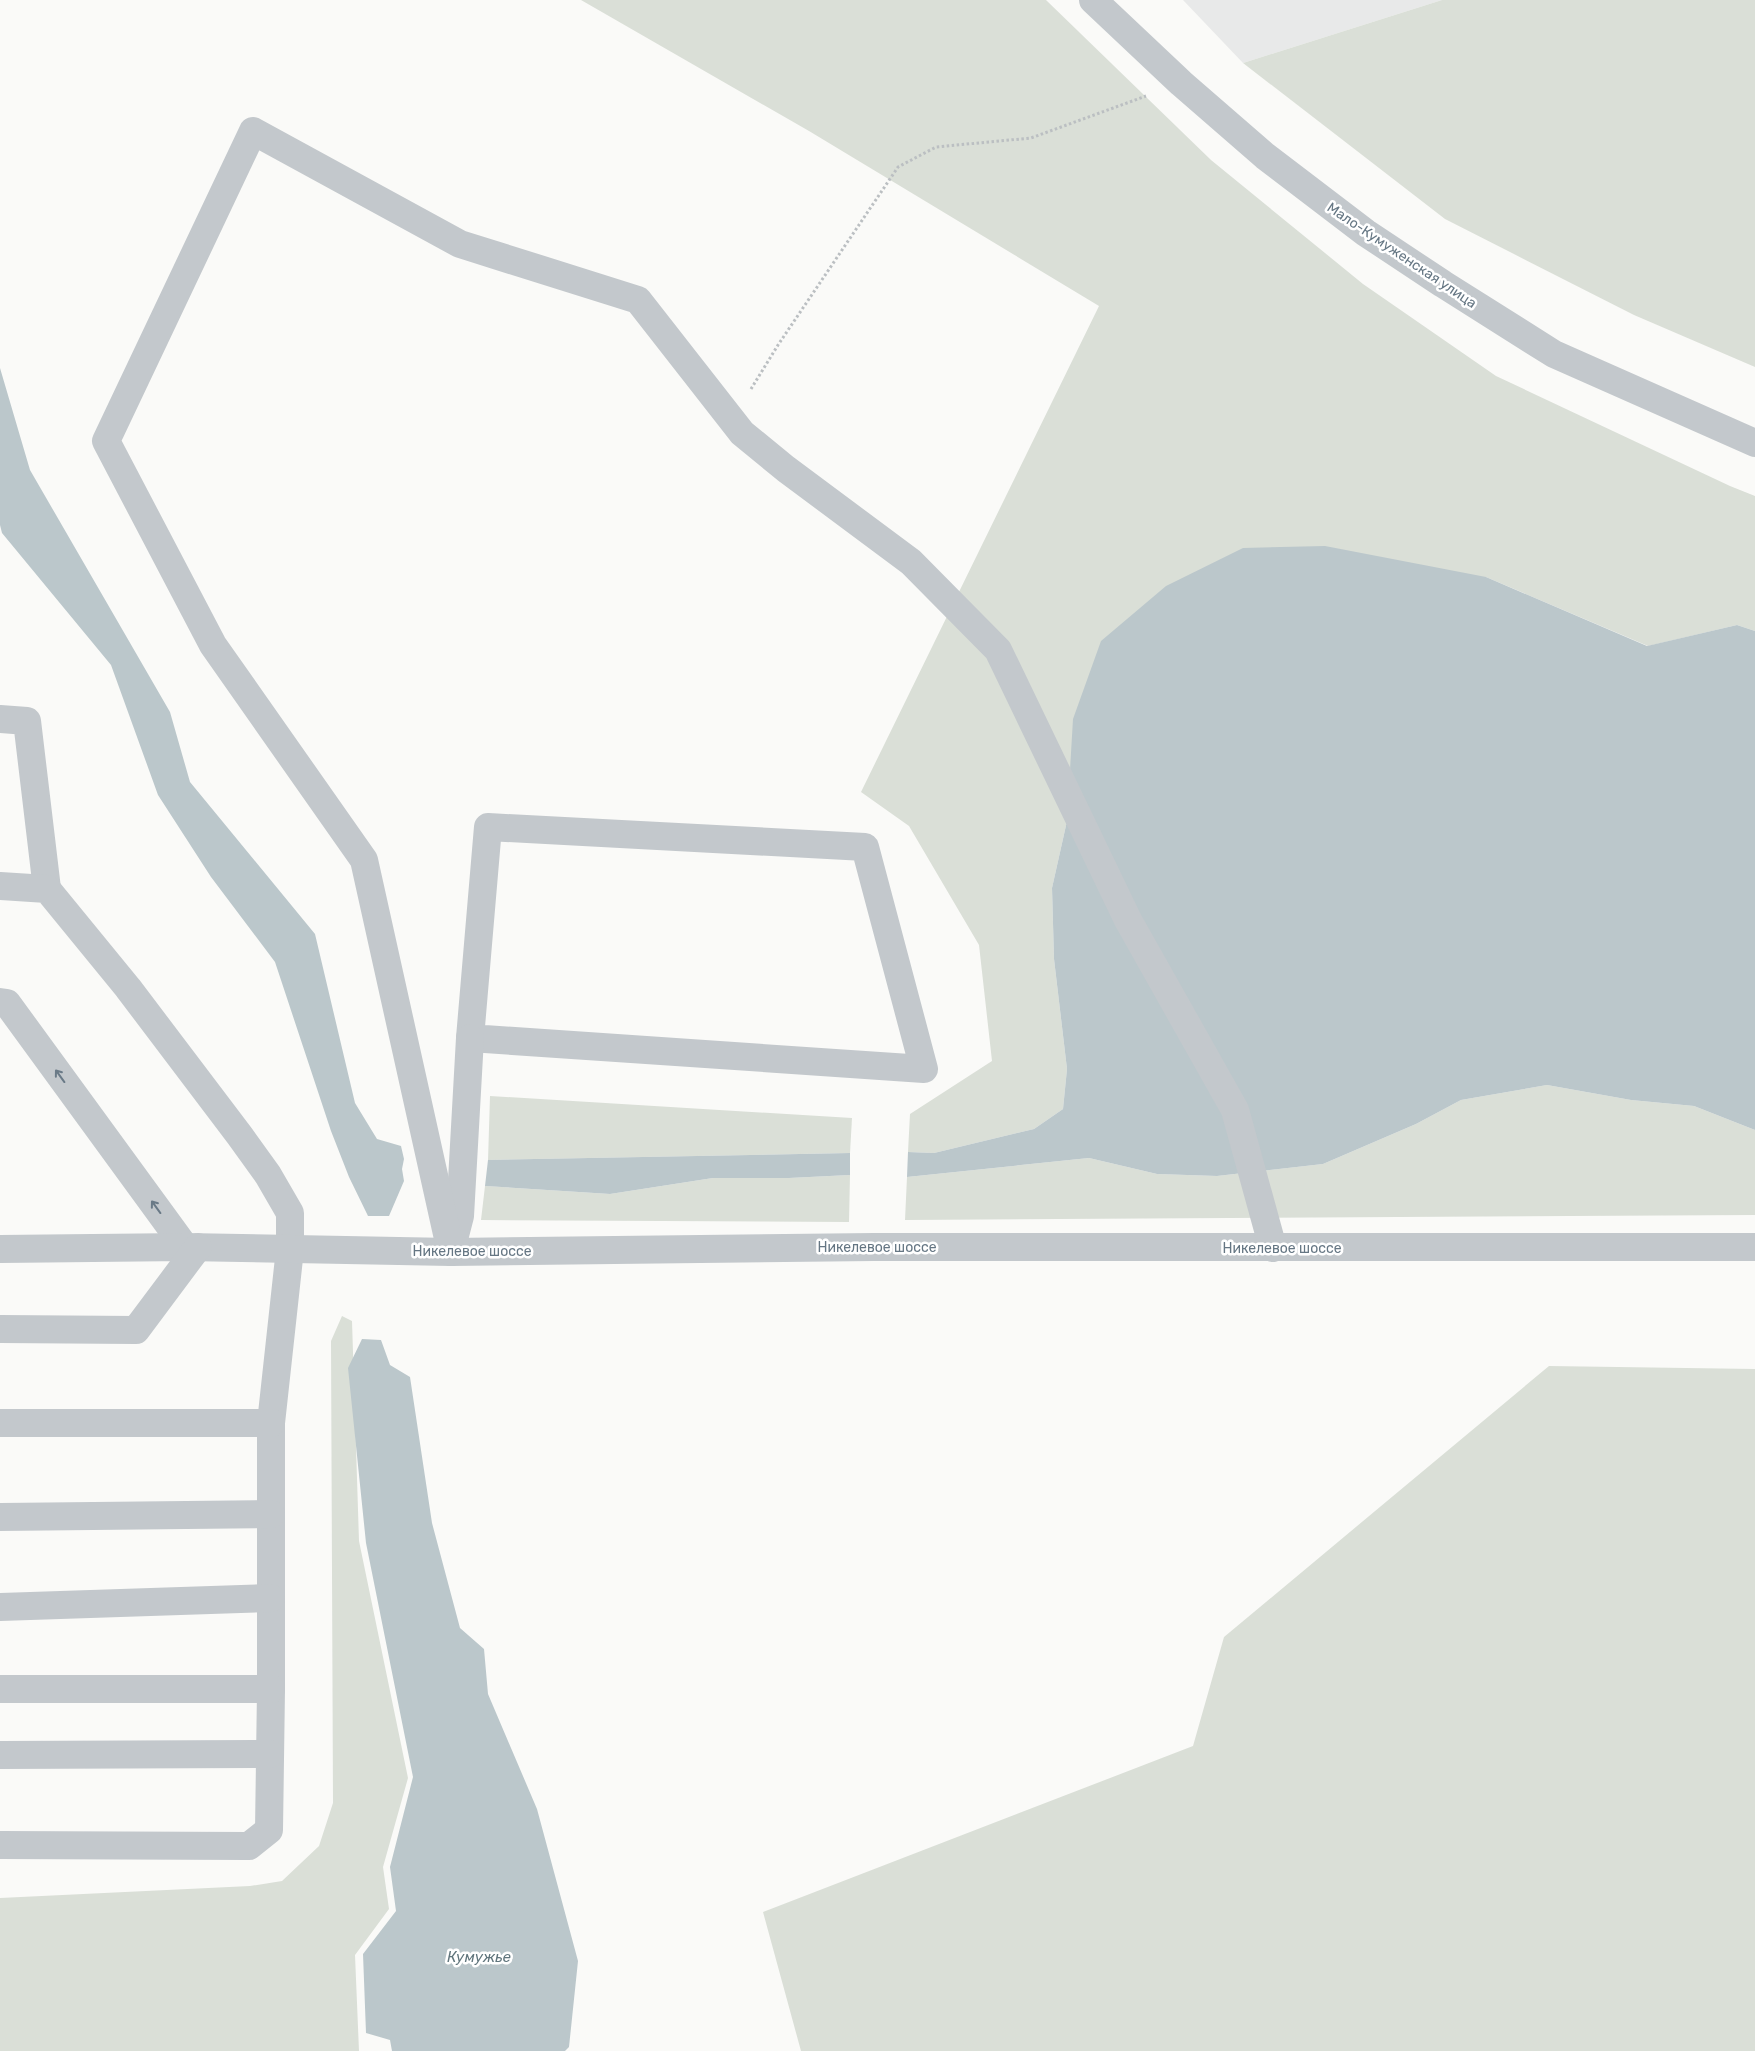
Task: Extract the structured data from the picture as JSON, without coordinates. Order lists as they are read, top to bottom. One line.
{"streets":{"street":["Мало-Кумуженская улица","Никелевое шоссе"]},"water":["Кумужье"]}
